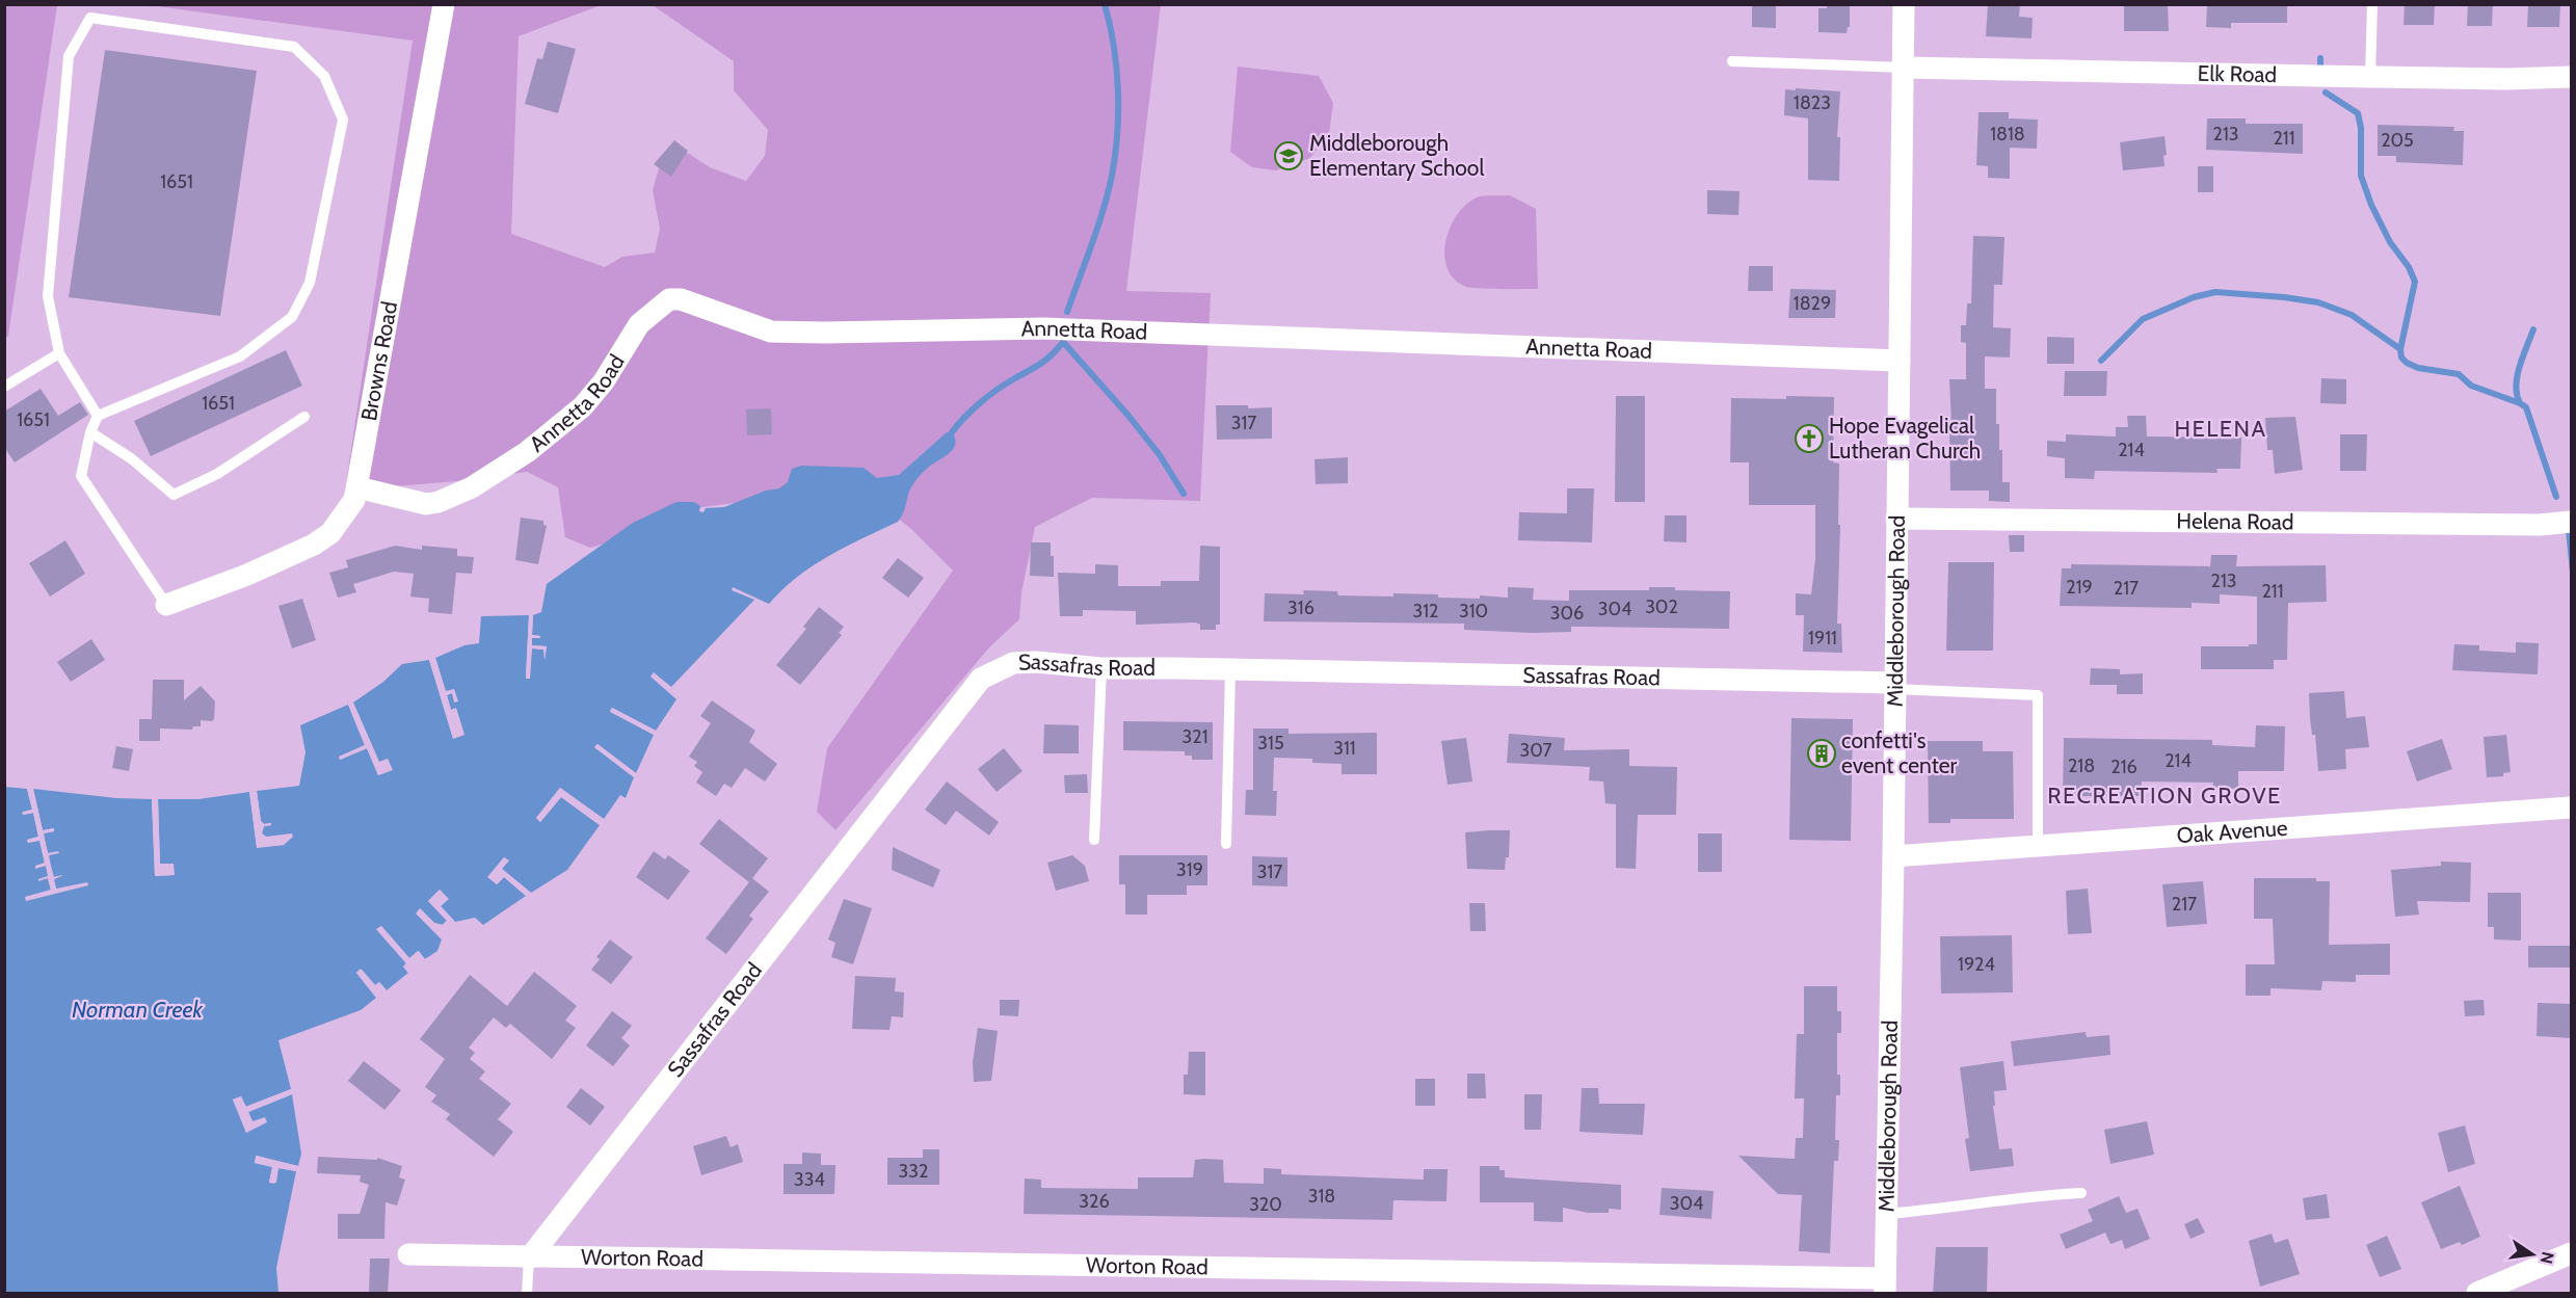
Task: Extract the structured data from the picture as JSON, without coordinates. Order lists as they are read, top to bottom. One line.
{"streets":{"street":["Elk Road","Annetta Road","Browns Road","Helena Road","Middleborough Road","Sassafras Road","Oak Avenue","Worton Road"]},"crossings":[["Elk Road","Middleborough Road"],["Annetta Road","Browns Road"],["Annetta Road","Middleborough Road"],["Helena Road","Middleborough Road"],["Middleborough Road","Sassafras Road"],["Middleborough Road","Oak Avenue"],["Middleborough Road","Worton Road"],["Sassafras Road","Worton Road"]],"districts":["HELENA","RECREATION GROVE"],"water":["Norman Creek"],"places":{"school or university":["Middleborough Elementary School"],"church":["Hope Evagelical Lutheran Church"],"building":["confetti's event center"]},"house_numbers":["1823","1818","213","211","205","1651","1829","1651","1651","317","214","213","219","217","211","302","316","304","312","310","306","1911","321","315","311","307","214","218","216","319","317","217","1924","332","334","318","326","304","320"],"north":"right"}
